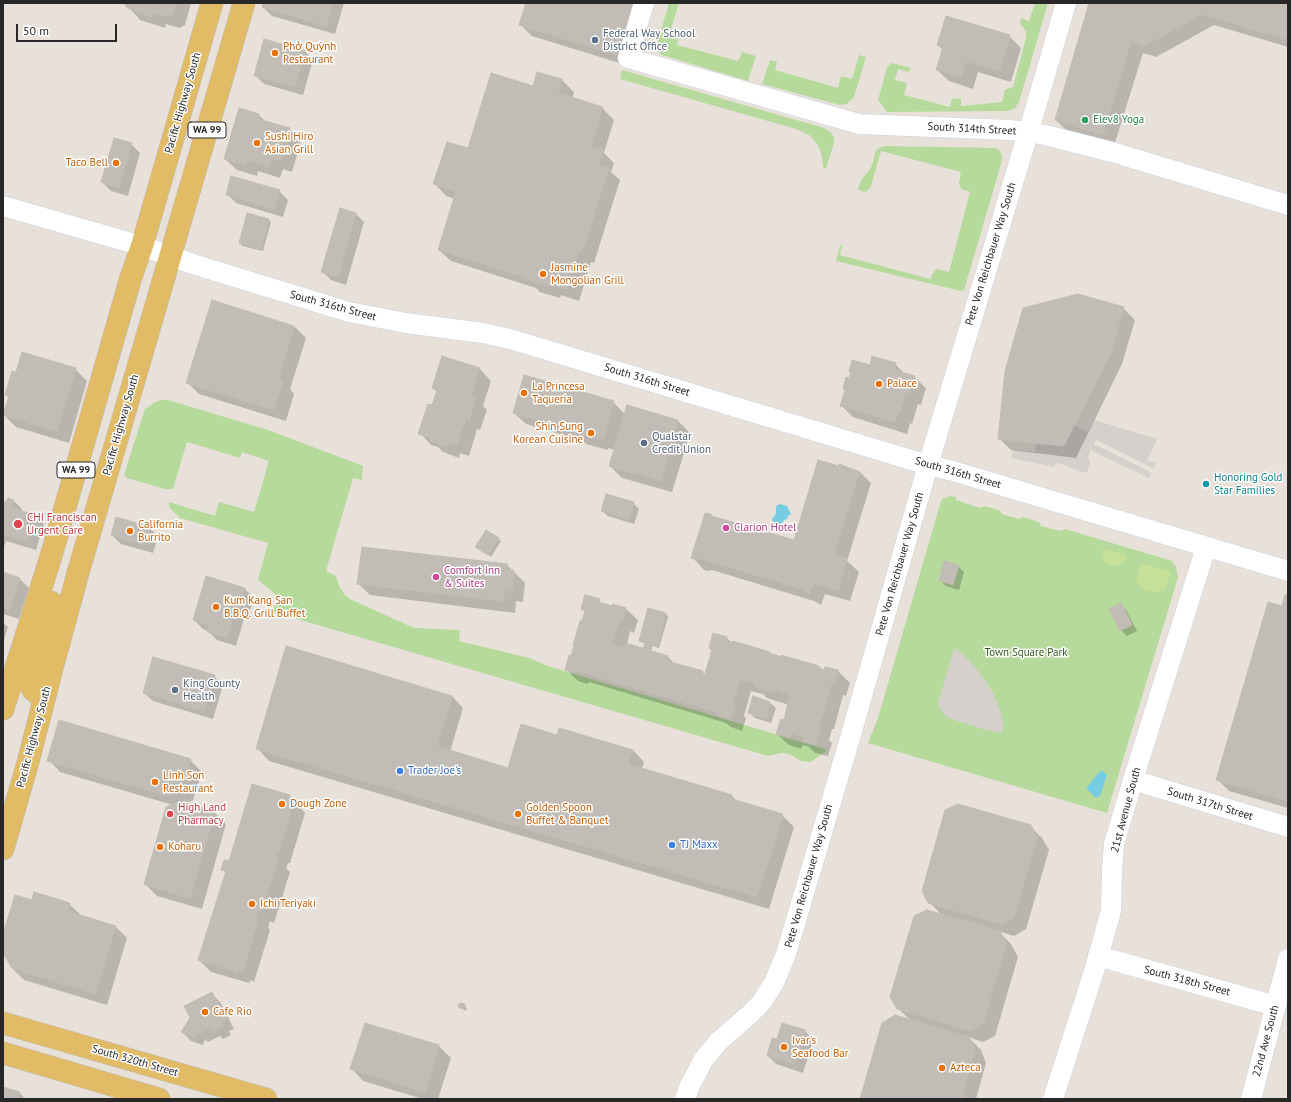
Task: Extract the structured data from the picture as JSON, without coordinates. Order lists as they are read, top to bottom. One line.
{"streets":{"main road":["Pacific Highway South","WA 99","South 320th Street"],"street":["South 314th Street","Pete Von Reichbauer Way South","South 316th Street","South 317th Street","21st Avenue South","South 318th Street","22nd Ave South"]},"crossings":[["Pacific Highway South","South 316th Street"],["South 314th Street","Pete Von Reichbauer Way South"],["Pete Von Reichbauer Way South","South 316th Street"],["South 316th Street","21st Avenue South"],["South 317th Street","21st Avenue South"],["21st Avenue South","South 318th Street"],["South 318th Street","22nd Ave South"]],"parks":["Town Square Park"],"places":["Federal Way School District Office","Phở Quỳnh Restaurant","Elev8 Yoga","Sushi Hiro Asian Grill","Taco Bell","Jasmine Mongolian Grill","Palace","La Princesa Taqueria","Shin Sung Korean Cuisine","Qualstar Credit Union","Honoring Gold Star Families","CHI Franciscan Urgent Care","Clarion Hotel","California Burrito","Comfort Inn & Suites","Kum Kang San B.B.Q. Grill Buffet","King County Health","Trader Joe's","Linh Son Restaurant","Dough Zone","High Land Pharmacy","Golden Spoon Buffet & Banquet","TJ Maxx","Koharu","Ichi Teriyaki","Cafe Rio","Ivar's Seafood Bar","Azteca"],"scale_bar":"50 m"}
